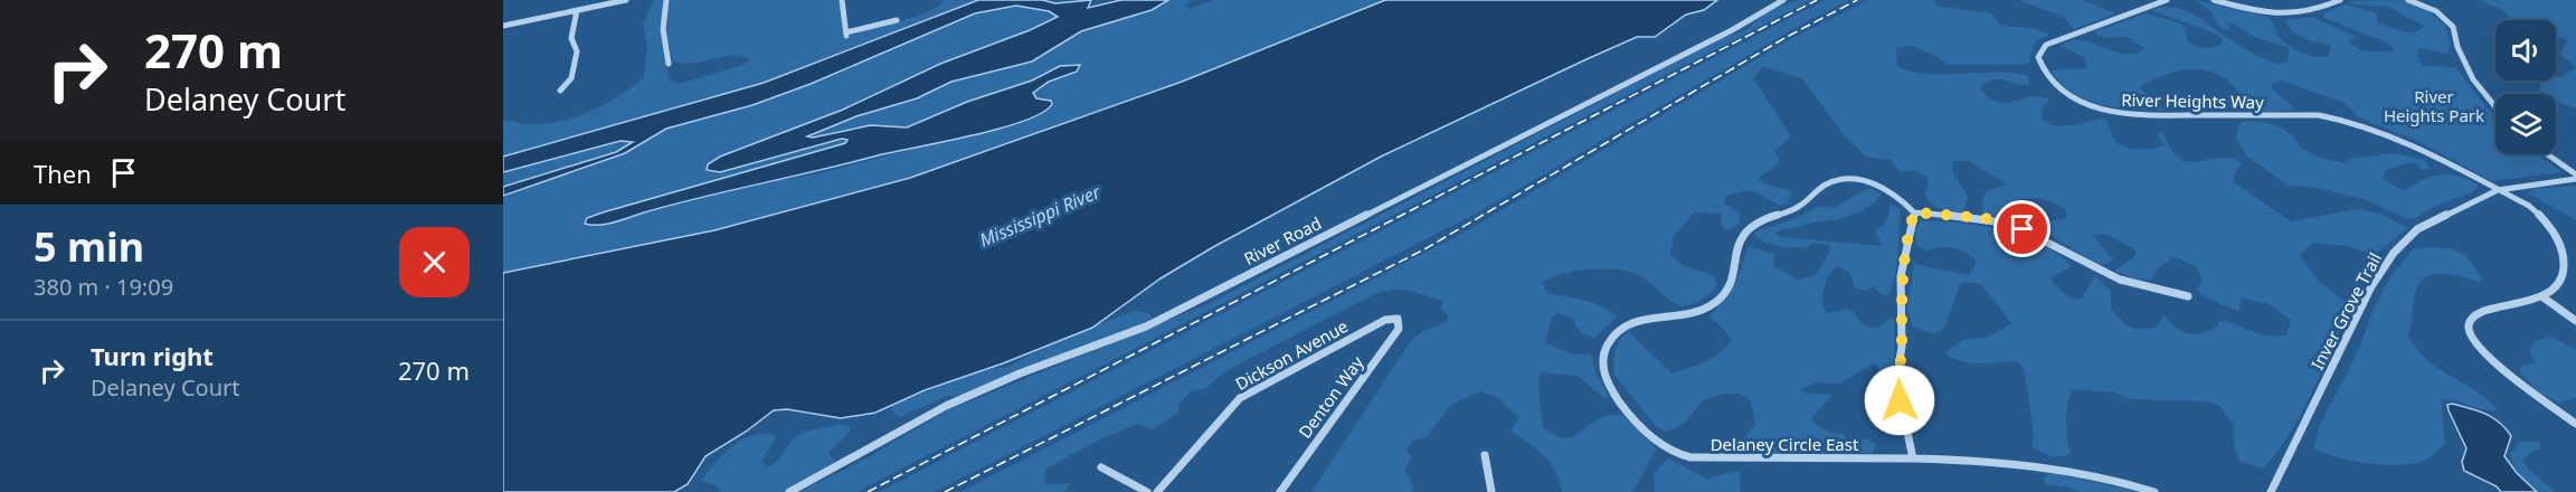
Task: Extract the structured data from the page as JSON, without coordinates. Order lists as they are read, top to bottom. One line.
{"streets":{"street":["River Heights Way","River Road","Inver Grove Trail","Dickson Avenue","Denton Way","Delaney Circle East"]},"crossings":[["River Heights Way","Inver Grove Trail"],["Dickson Avenue","Denton Way"]],"water":["Mississippi River"],"parks":["River Heights Park"],"page":{"turn":["270 m","Delaney Court"],"then":"Then","heading":["5 min","380 m · 19:09"],"list":[{"name":"Turn right","note":"Delaney Court","value":"270 m"}]}}
